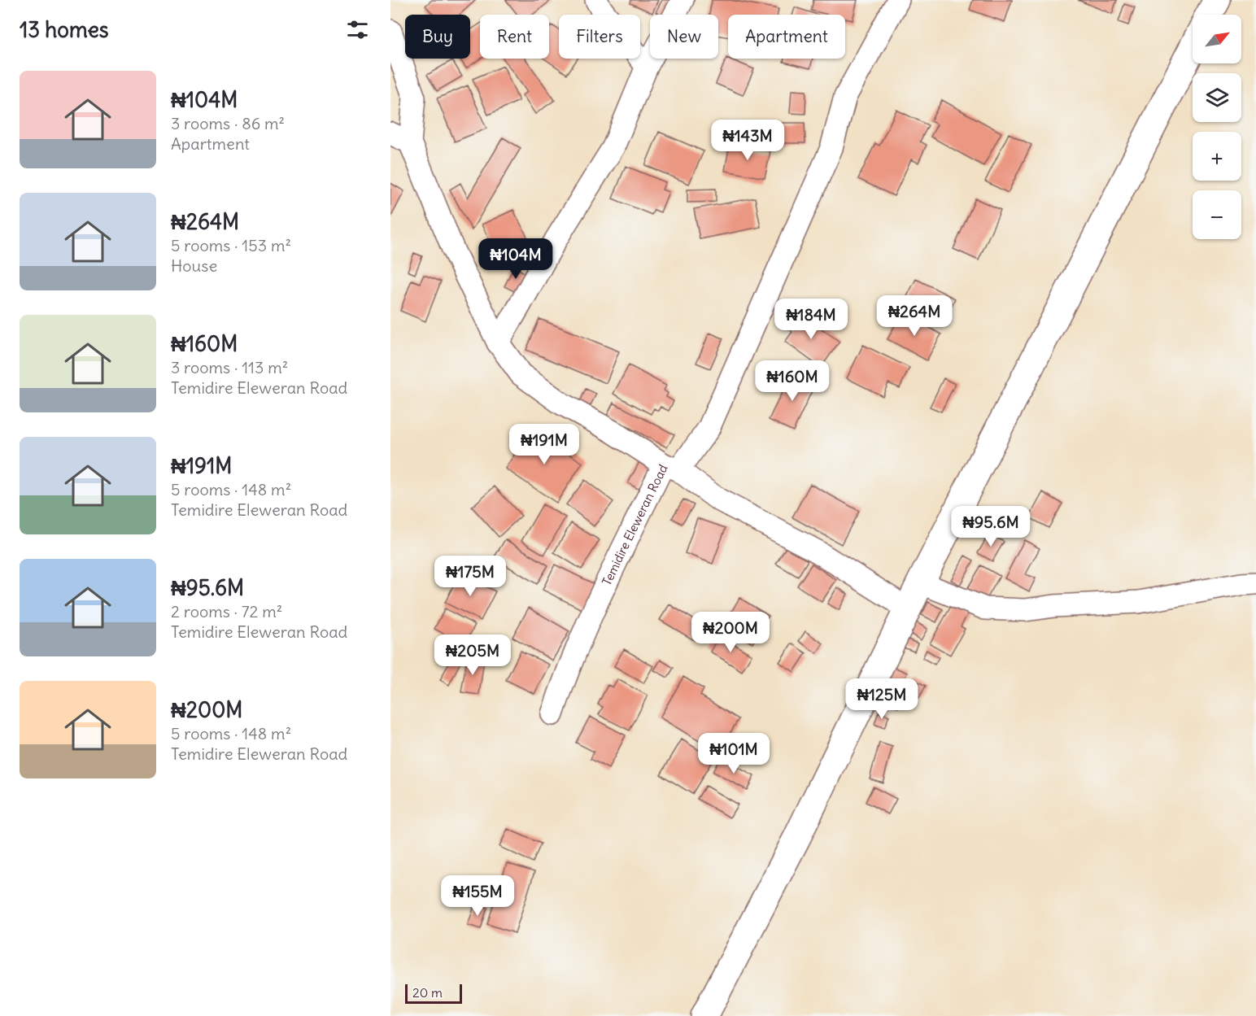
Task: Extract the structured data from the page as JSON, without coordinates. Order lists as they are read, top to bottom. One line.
{"streets":{"street":["Temidire Eleweran Road"]},"scale_bar":"20 m","north":"top right","page":{"heading":"13 homes","map_buttons":["+","−"],"chip":["Buy","Rent","Filters","New","Apartment"],"list":[{"name":"₦104M","note":"3 rooms · 86 m² · Apartment"},{"name":"₦264M","note":"5 rooms · 153 m² · House"},{"name":"₦160M","note":"3 rooms · 113 m² · Temidire Eleweran Road"},{"name":"₦191M","note":"5 rooms · 148 m² · Temidire Eleweran Road"},{"name":"₦95.6M","note":"2 rooms · 72 m² · Temidire Eleweran Road"},{"name":"₦200M","note":"5 rooms · 148 m² · Temidire Eleweran Road"}],"price":["₦143M","₦104M","₦264M","₦184M","₦160M","₦191M","₦95.6M","₦175M","₦200M","₦205M","₦125M","₦101M","₦155M"],"scale":"20 m"}}
